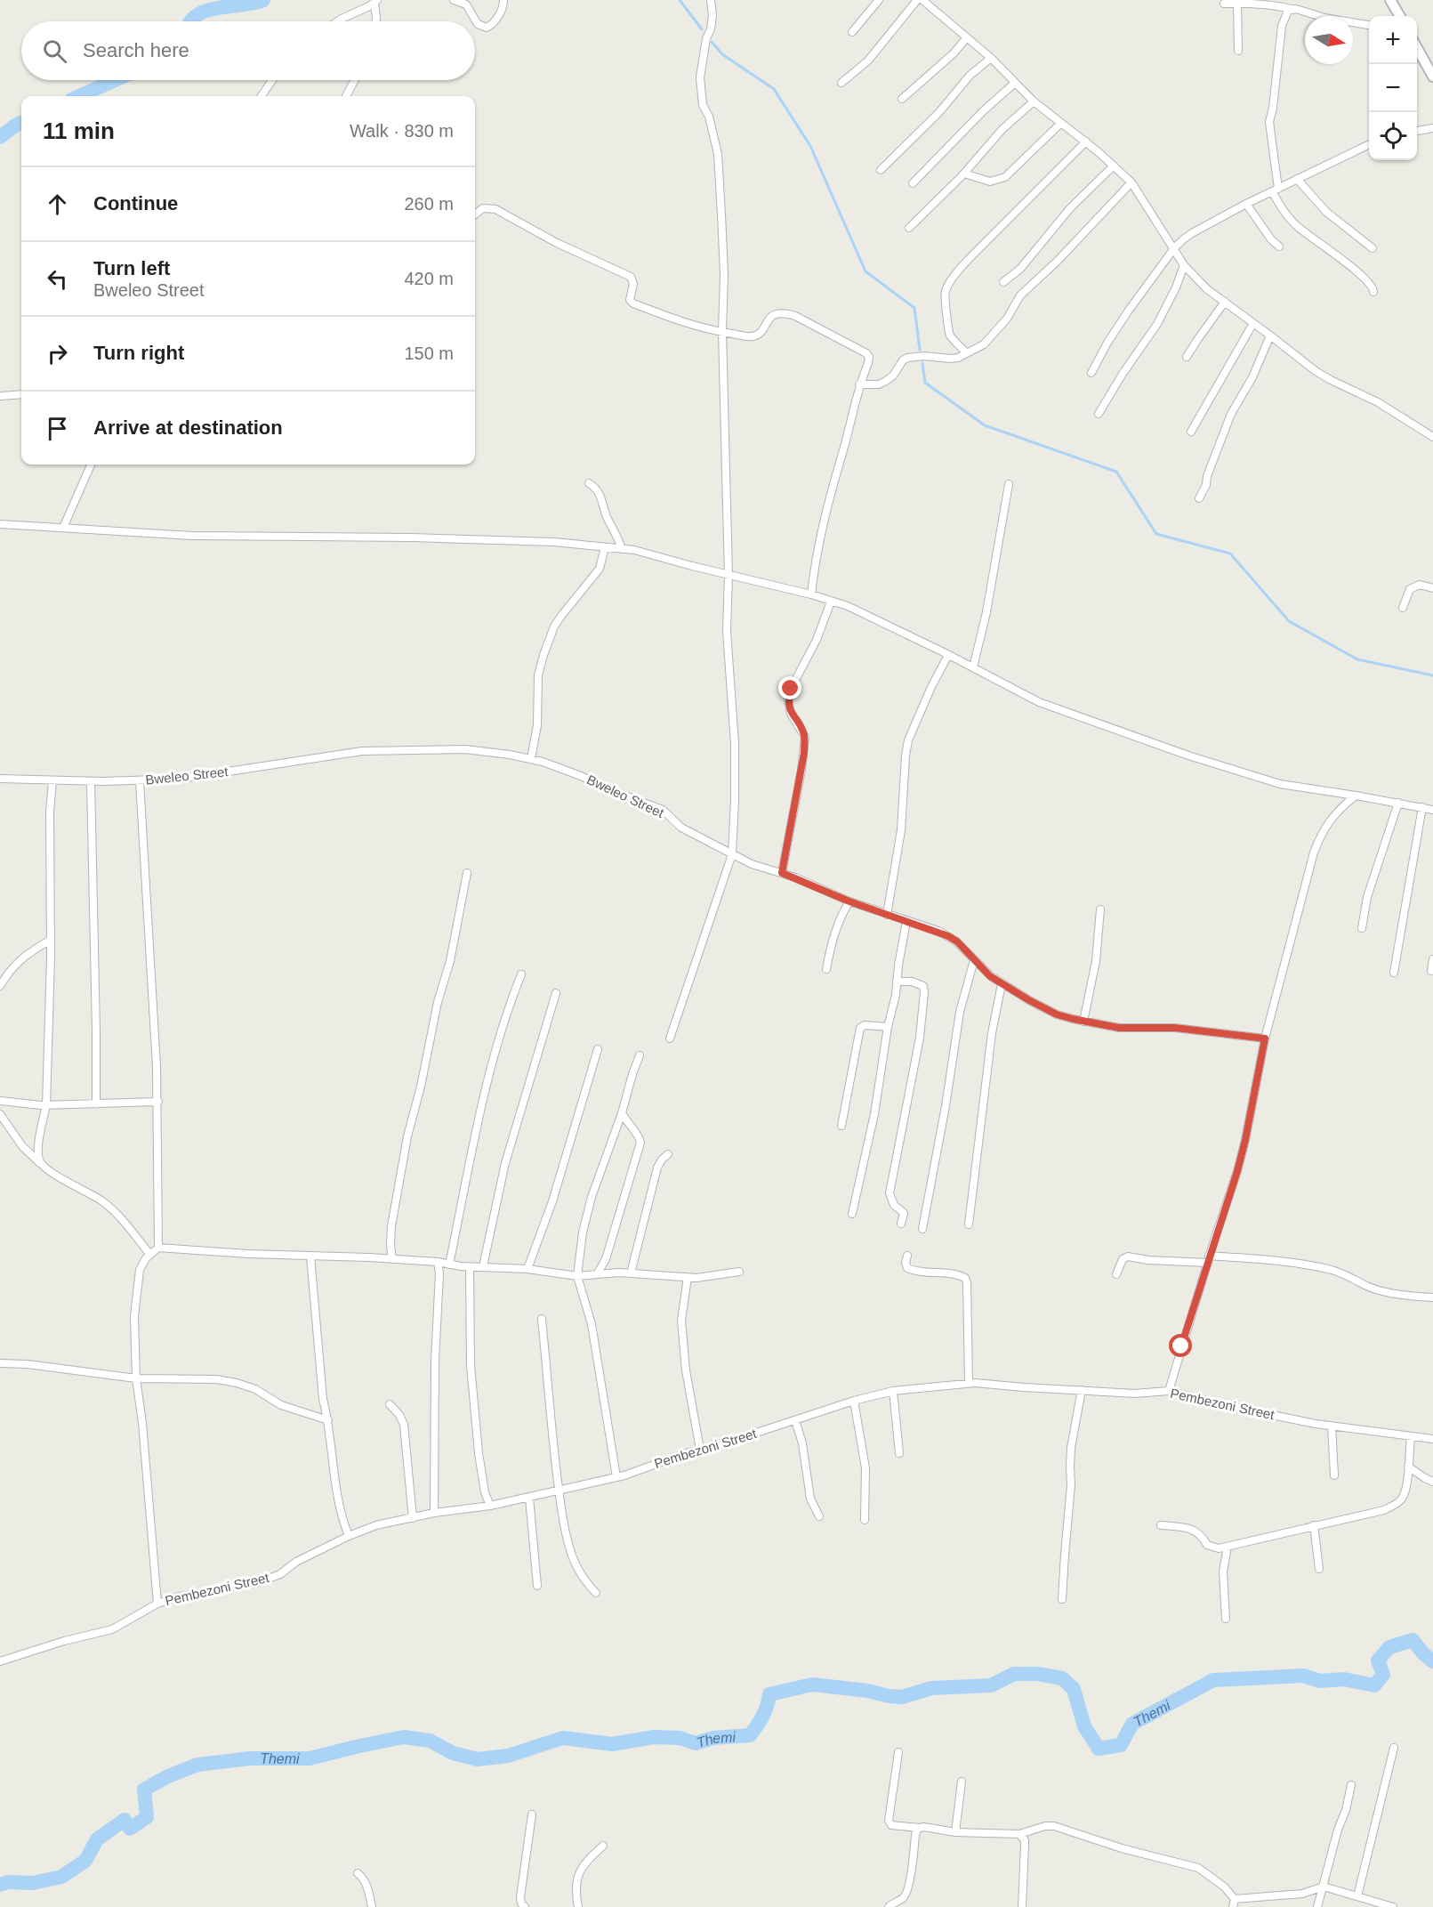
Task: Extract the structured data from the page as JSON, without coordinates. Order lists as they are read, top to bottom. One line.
{"streets":{"street":["Bweleo Street","Pembezoni Street"]},"water":["Themi"],"north":"right","page":{"map_buttons":["+","−"],"search":"Search here","heading":["11 min","Walk · 830 m"],"list":[["Continue","260 m"],["Turn left","Bweleo Street","420 m"],["Turn right","150 m"],"Arrive at destination"]}}
